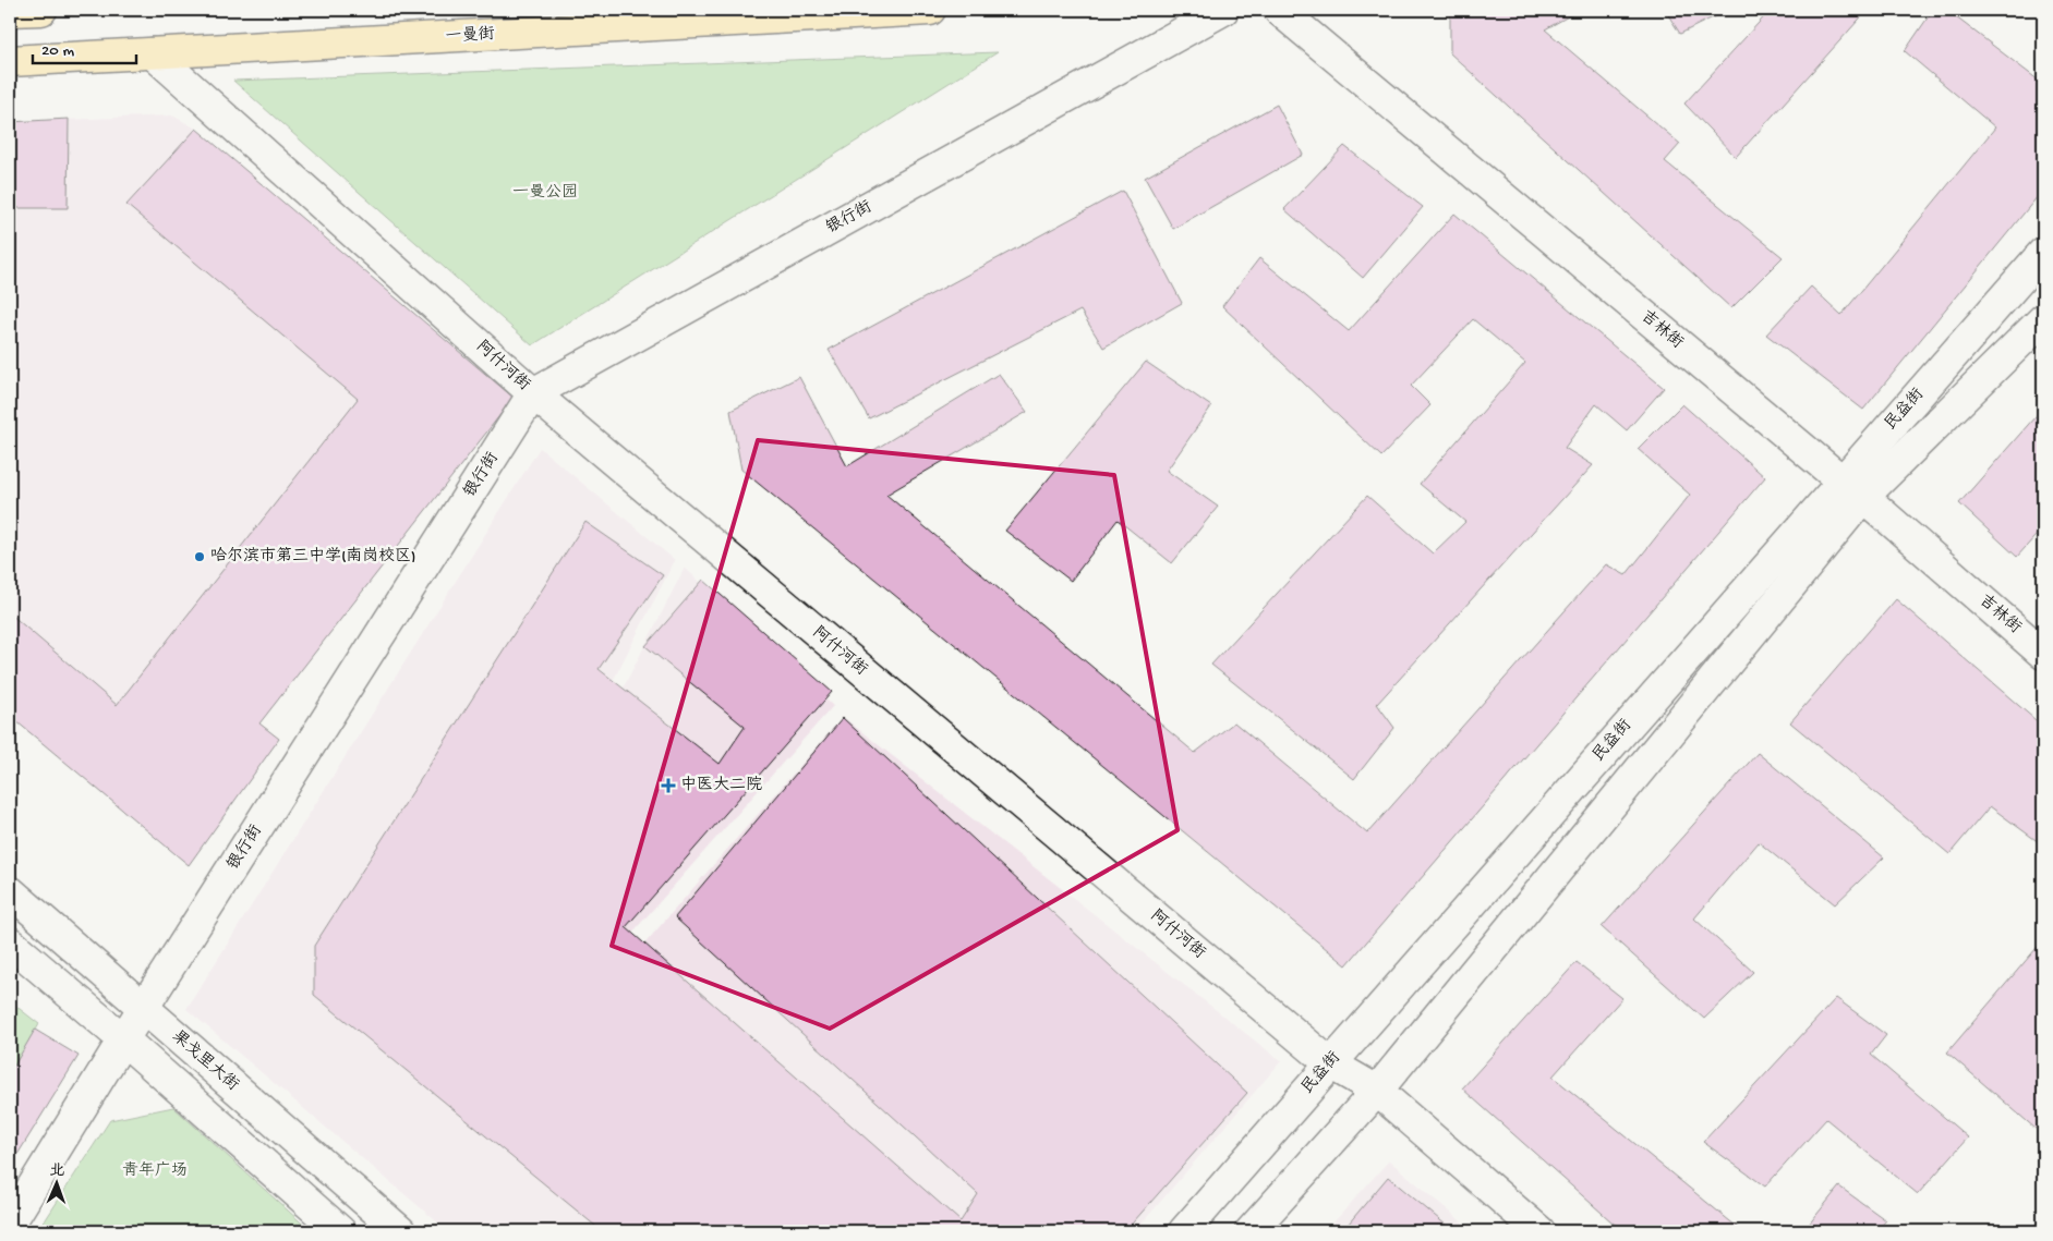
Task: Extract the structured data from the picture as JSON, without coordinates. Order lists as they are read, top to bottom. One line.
{"streets":{"main road":["一曼街"],"street":["银行街","吉林街","阿什河街","民益街","果戈里大街"]},"crossings":[["一曼街","阿什河街"],["银行街","阿什河街"],["银行街","果戈里大街"],["吉林街","民益街"],["阿什河街","民益街"]],"parks":["一曼公园","青年广场"],"places":{"other":["哈尔滨市第三中学(南岗校区)"],"health":["中医大二院"]},"scale_bar":"20 m","north":"top"}
